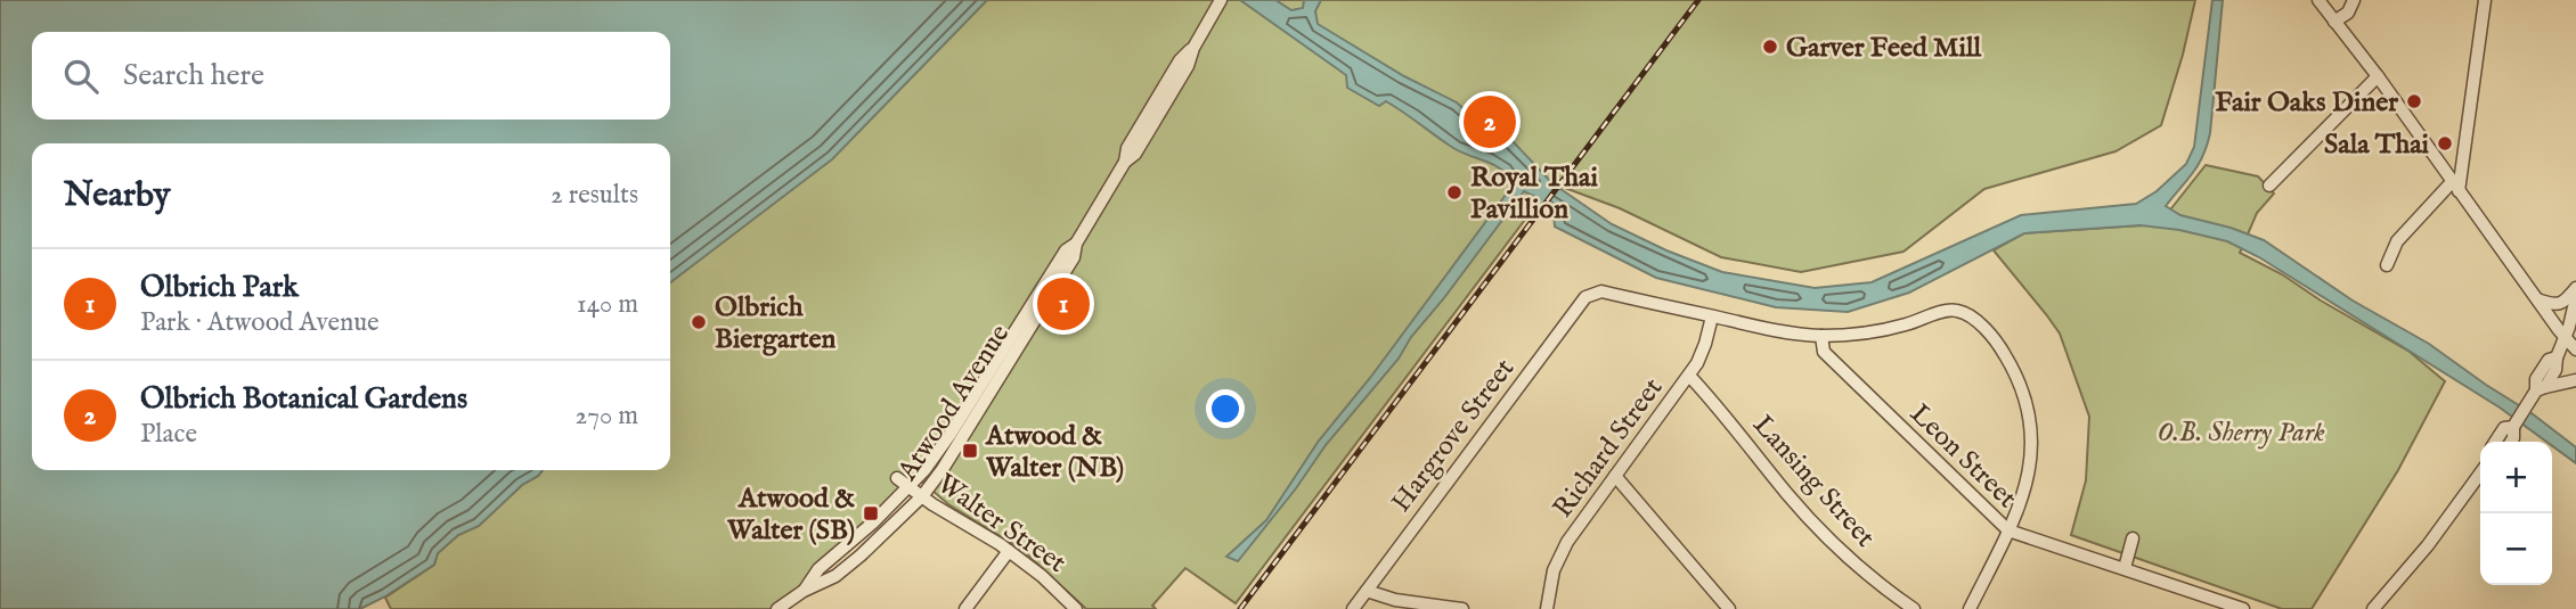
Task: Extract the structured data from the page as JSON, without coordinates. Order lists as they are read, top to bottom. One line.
{"streets":{"street":["Atwood Avenue","Hargrove Street","Richard Street","Leon Street","Lansing Street","Walter Street"]},"crossings":[["Atwood Avenue","Walter Street"],["Hargrove Street","Richard Street"],["Richard Street","Lansing Street"]],"parks":["O.B. Sherry Park"],"places":{"other":["Garver Feed Mill","Fair Oaks Diner","Sala Thai","Royal Thai Pavillion","Olbrich Biergarten"],"transit":["Atwood & Walter (NB)","Atwood & Walter (SB)"]},"page":{"search":"Search here","pins":["2","1"],"heading":["Nearby","2 results"],"list":[{"mark":"1","name":"Olbrich Park","note":"Park · Atwood Avenue","value":"140 m"},{"mark":"2","name":"Olbrich Botanical Gardens","note":"Place","value":"270 m"}],"map_buttons":["+","−"]}}
